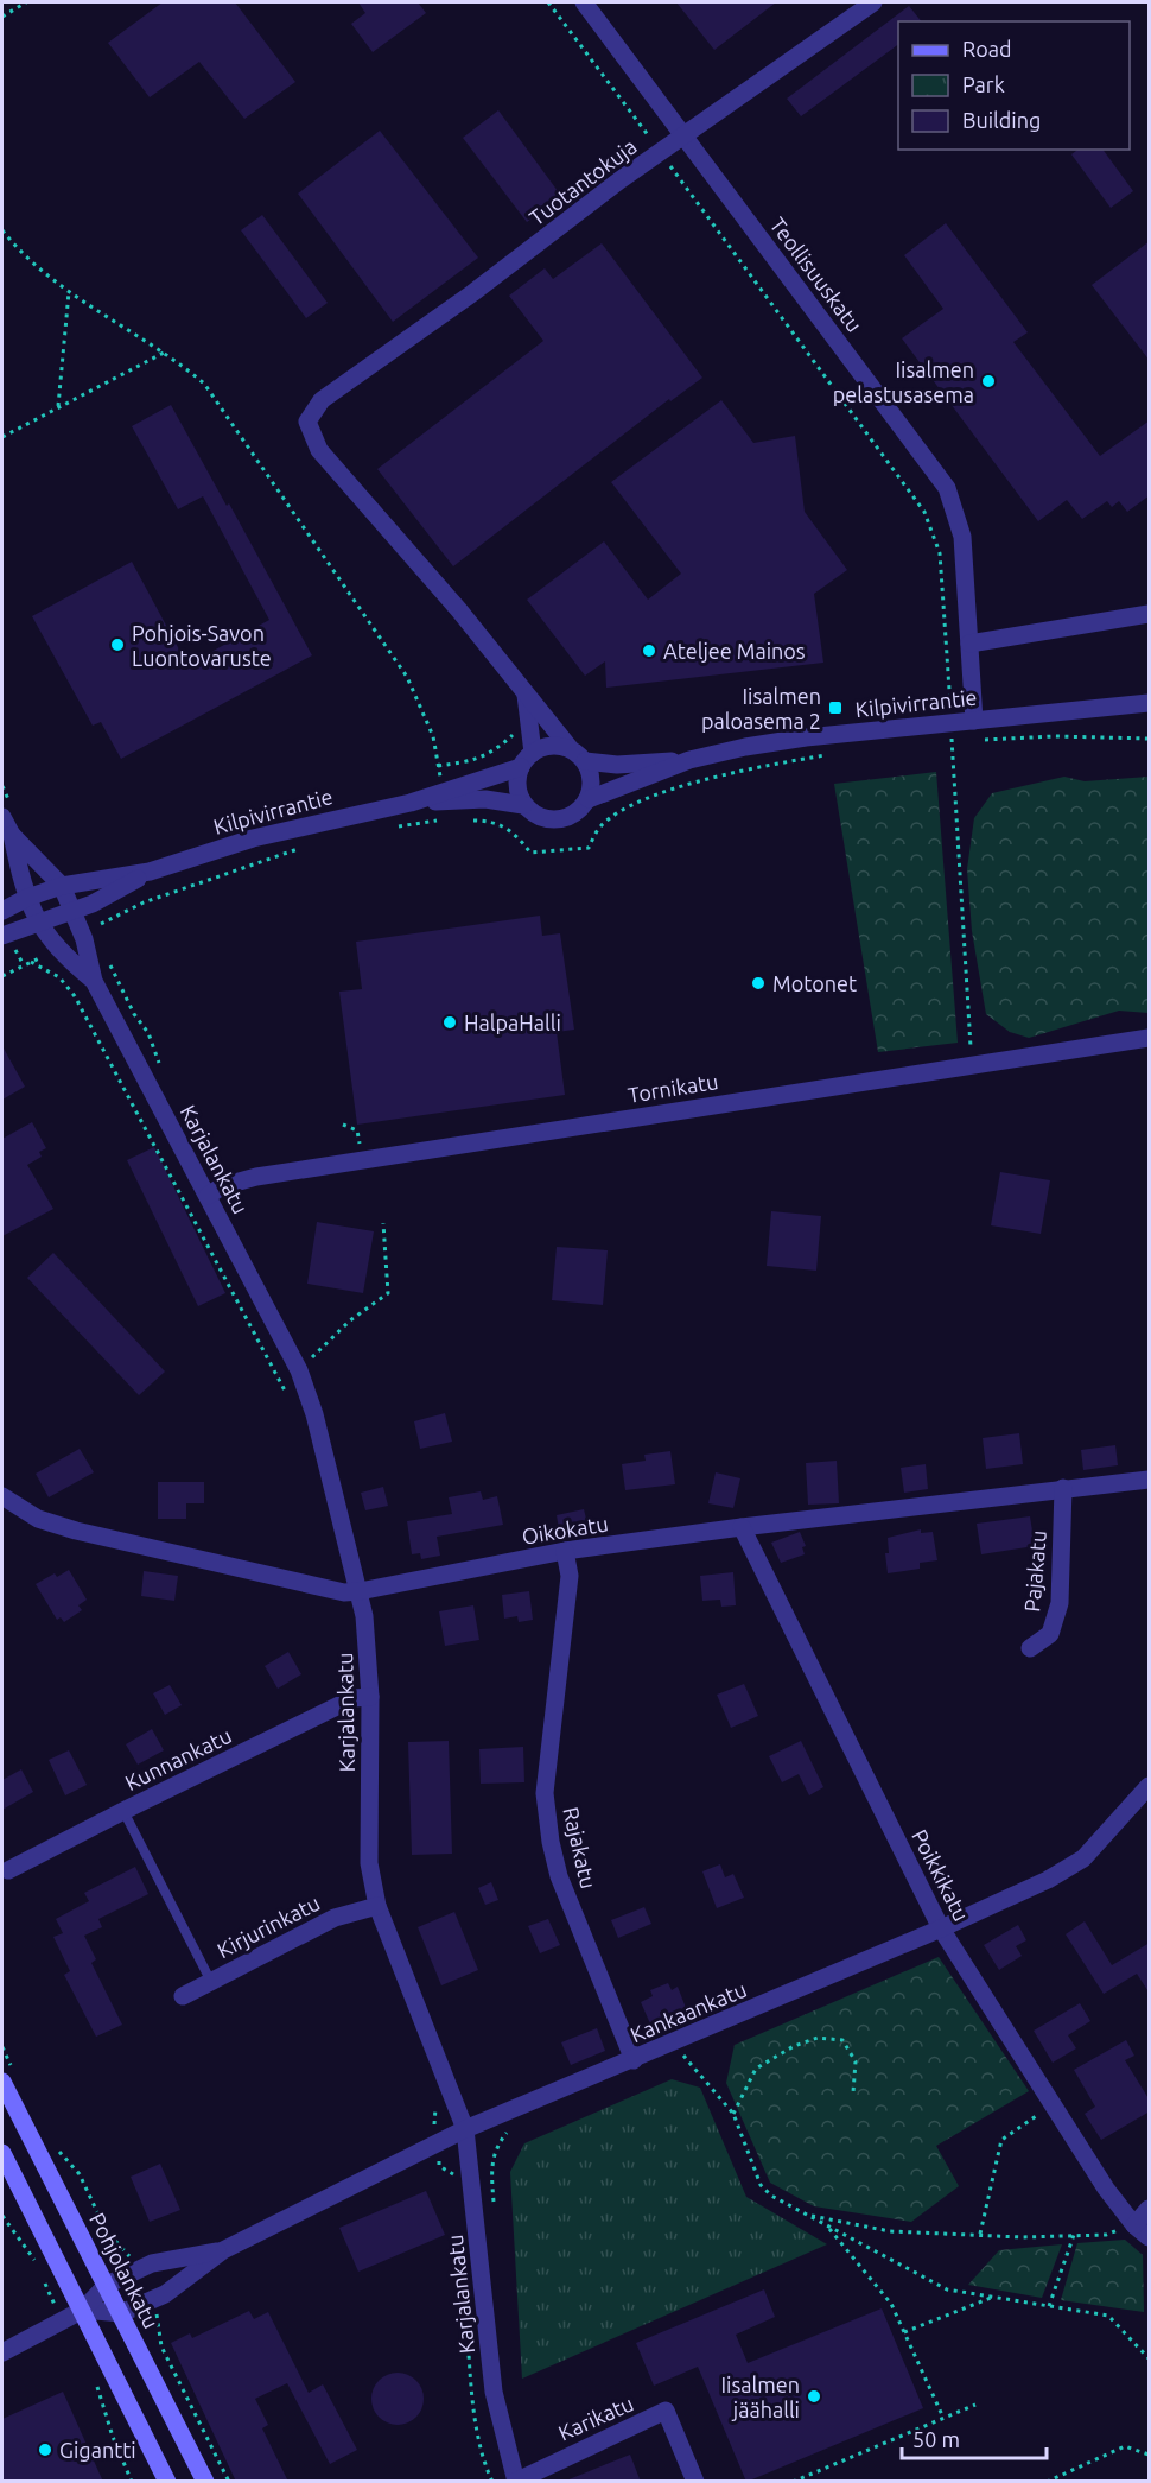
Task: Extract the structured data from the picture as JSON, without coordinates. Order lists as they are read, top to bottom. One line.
{"streets":{"main road":["Pohjolankatu"],"street":["Tuotantokuja","Teollisuuskatu","Kilpivirrantie","Tornikatu","Karjalankatu","Oikokatu","Pajakatu","Kunnankatu","Rajakatu","Poikkikatu","Kirjurinkatu","Kankaankatu","Karikatu"]},"crossings":[["Tuotantokuja","Teollisuuskatu"],["Teollisuuskatu","Kilpivirrantie"],["Kilpivirrantie","Karjalankatu"],["Tornikatu","Karjalankatu"],["Karjalankatu","Oikokatu"],["Karjalankatu","Kunnankatu"],["Karjalankatu","Kirjurinkatu"],["Karjalankatu","Kankaankatu"],["Karjalankatu","Karikatu"],["Oikokatu","Pajakatu"],["Oikokatu","Rajakatu"],["Oikokatu","Poikkikatu"],["Rajakatu","Kankaankatu"],["Poikkikatu","Kankaankatu"],["Kankaankatu","Pohjolankatu"]],"places":{"other":["Iisalmen pelastusasema","Pohjois-Savon Luontovaruste","Ateljee Mainos","Motonet","HalpaHalli","Iisalmen jäähalli","Gigantti"],"transit":["Iisalmen paloasema 2"]},"legend":["Road","Park","Building"],"scale_bar":"50 m"}
